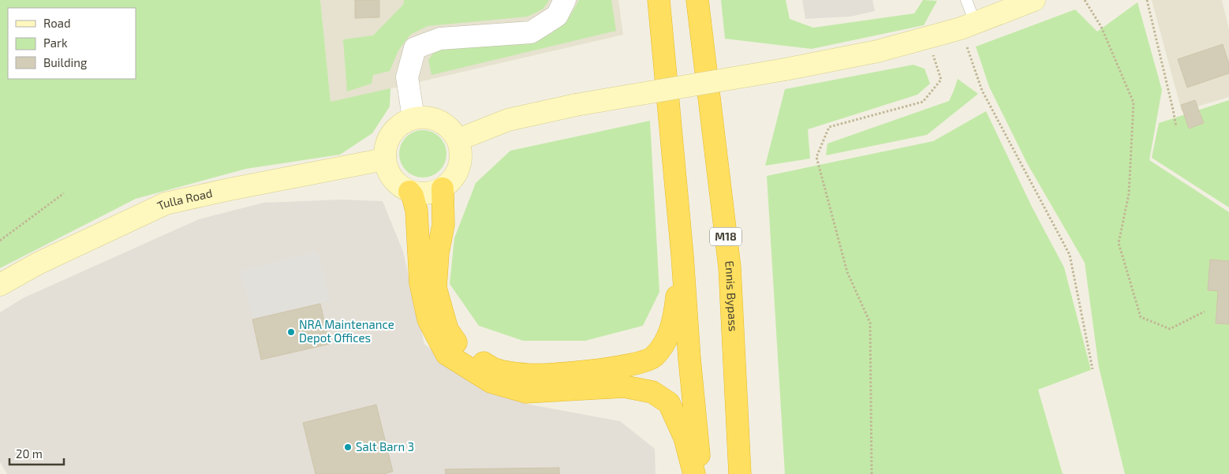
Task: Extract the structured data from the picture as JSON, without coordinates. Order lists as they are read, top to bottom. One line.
{"streets":{"highway":["M18","Ennis Bypass"],"main road":["Tulla Road"]},"places":["NRA Maintenance Depot Offices","Salt Barn 3"],"legend":["Road","Park","Building"],"scale_bar":"20 m"}
